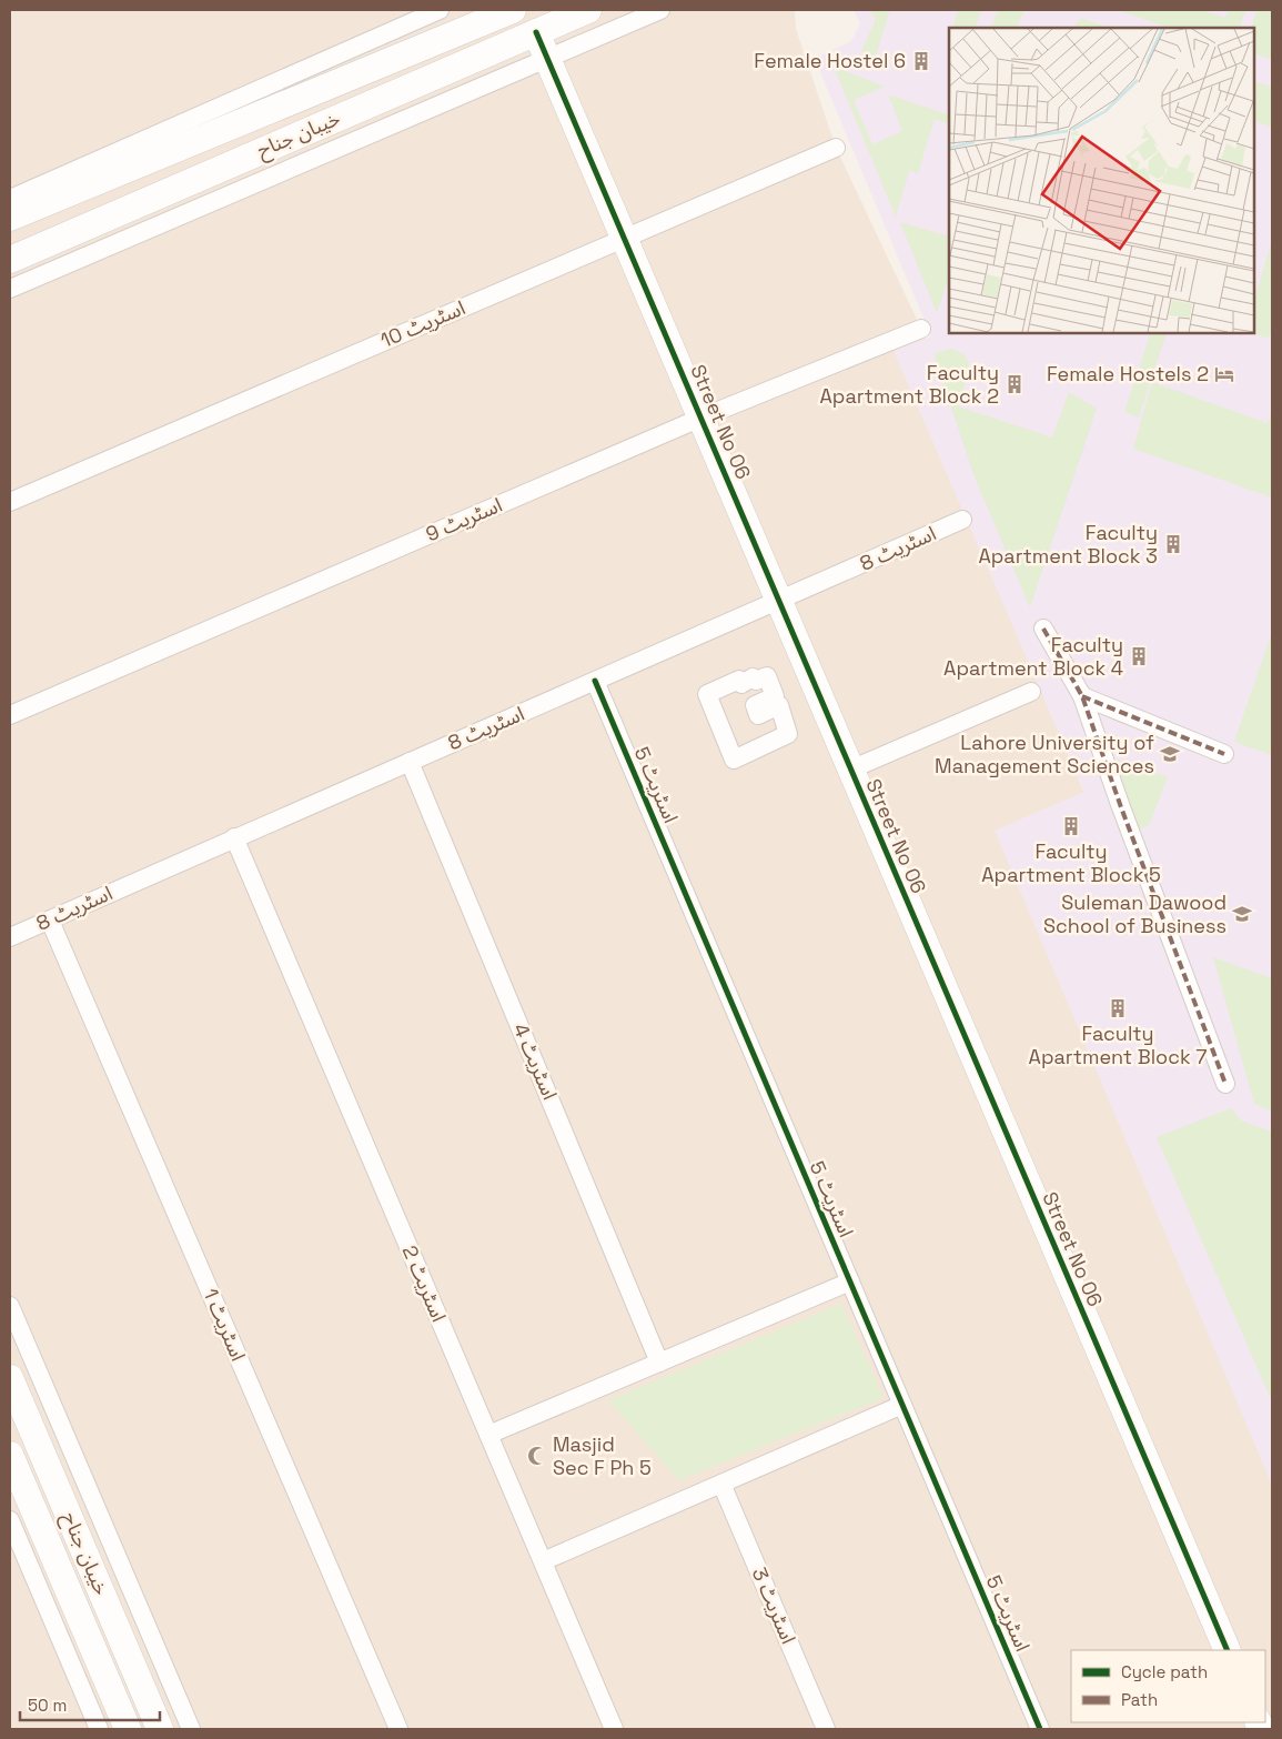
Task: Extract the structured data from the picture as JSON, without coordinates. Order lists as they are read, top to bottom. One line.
{"streets":{"main road":["خیبان جناح","Street No 06"],"street":["اسٹریٹ 10","اسٹریٹ 9","اسٹریٹ 8","اسٹریٹ 5","اسٹریٹ 4","اسٹریٹ 2","اسٹریٹ 1","اسٹریٹ 3"]},"crossings":[["خیبان جناح","Street No 06"],["اسٹریٹ 10","Street No 06"],["Street No 06","اسٹریٹ 9"],["Street No 06","اسٹریٹ 8"],["اسٹریٹ 8","اسٹریٹ 5"],["اسٹریٹ 8","اسٹریٹ 4"],["اسٹریٹ 8","اسٹریٹ 2"],["اسٹریٹ 8","اسٹریٹ 1"]],"places":{"building":["Female Hostel 6","Faculty Apartment Block 2","Faculty Apartment Block 3","Faculty Apartment Block 4","Faculty Apartment Block 5","Faculty Apartment Block 7"],"hotel":["Female Hostels 2"],"school or university":["Lahore University of Management Sciences","Suleman Dawood School of Business"],"mosque":["Masjid Sec F Ph 5"]},"legend":["Cycle path","Path"],"scale_bar":"50 m"}
